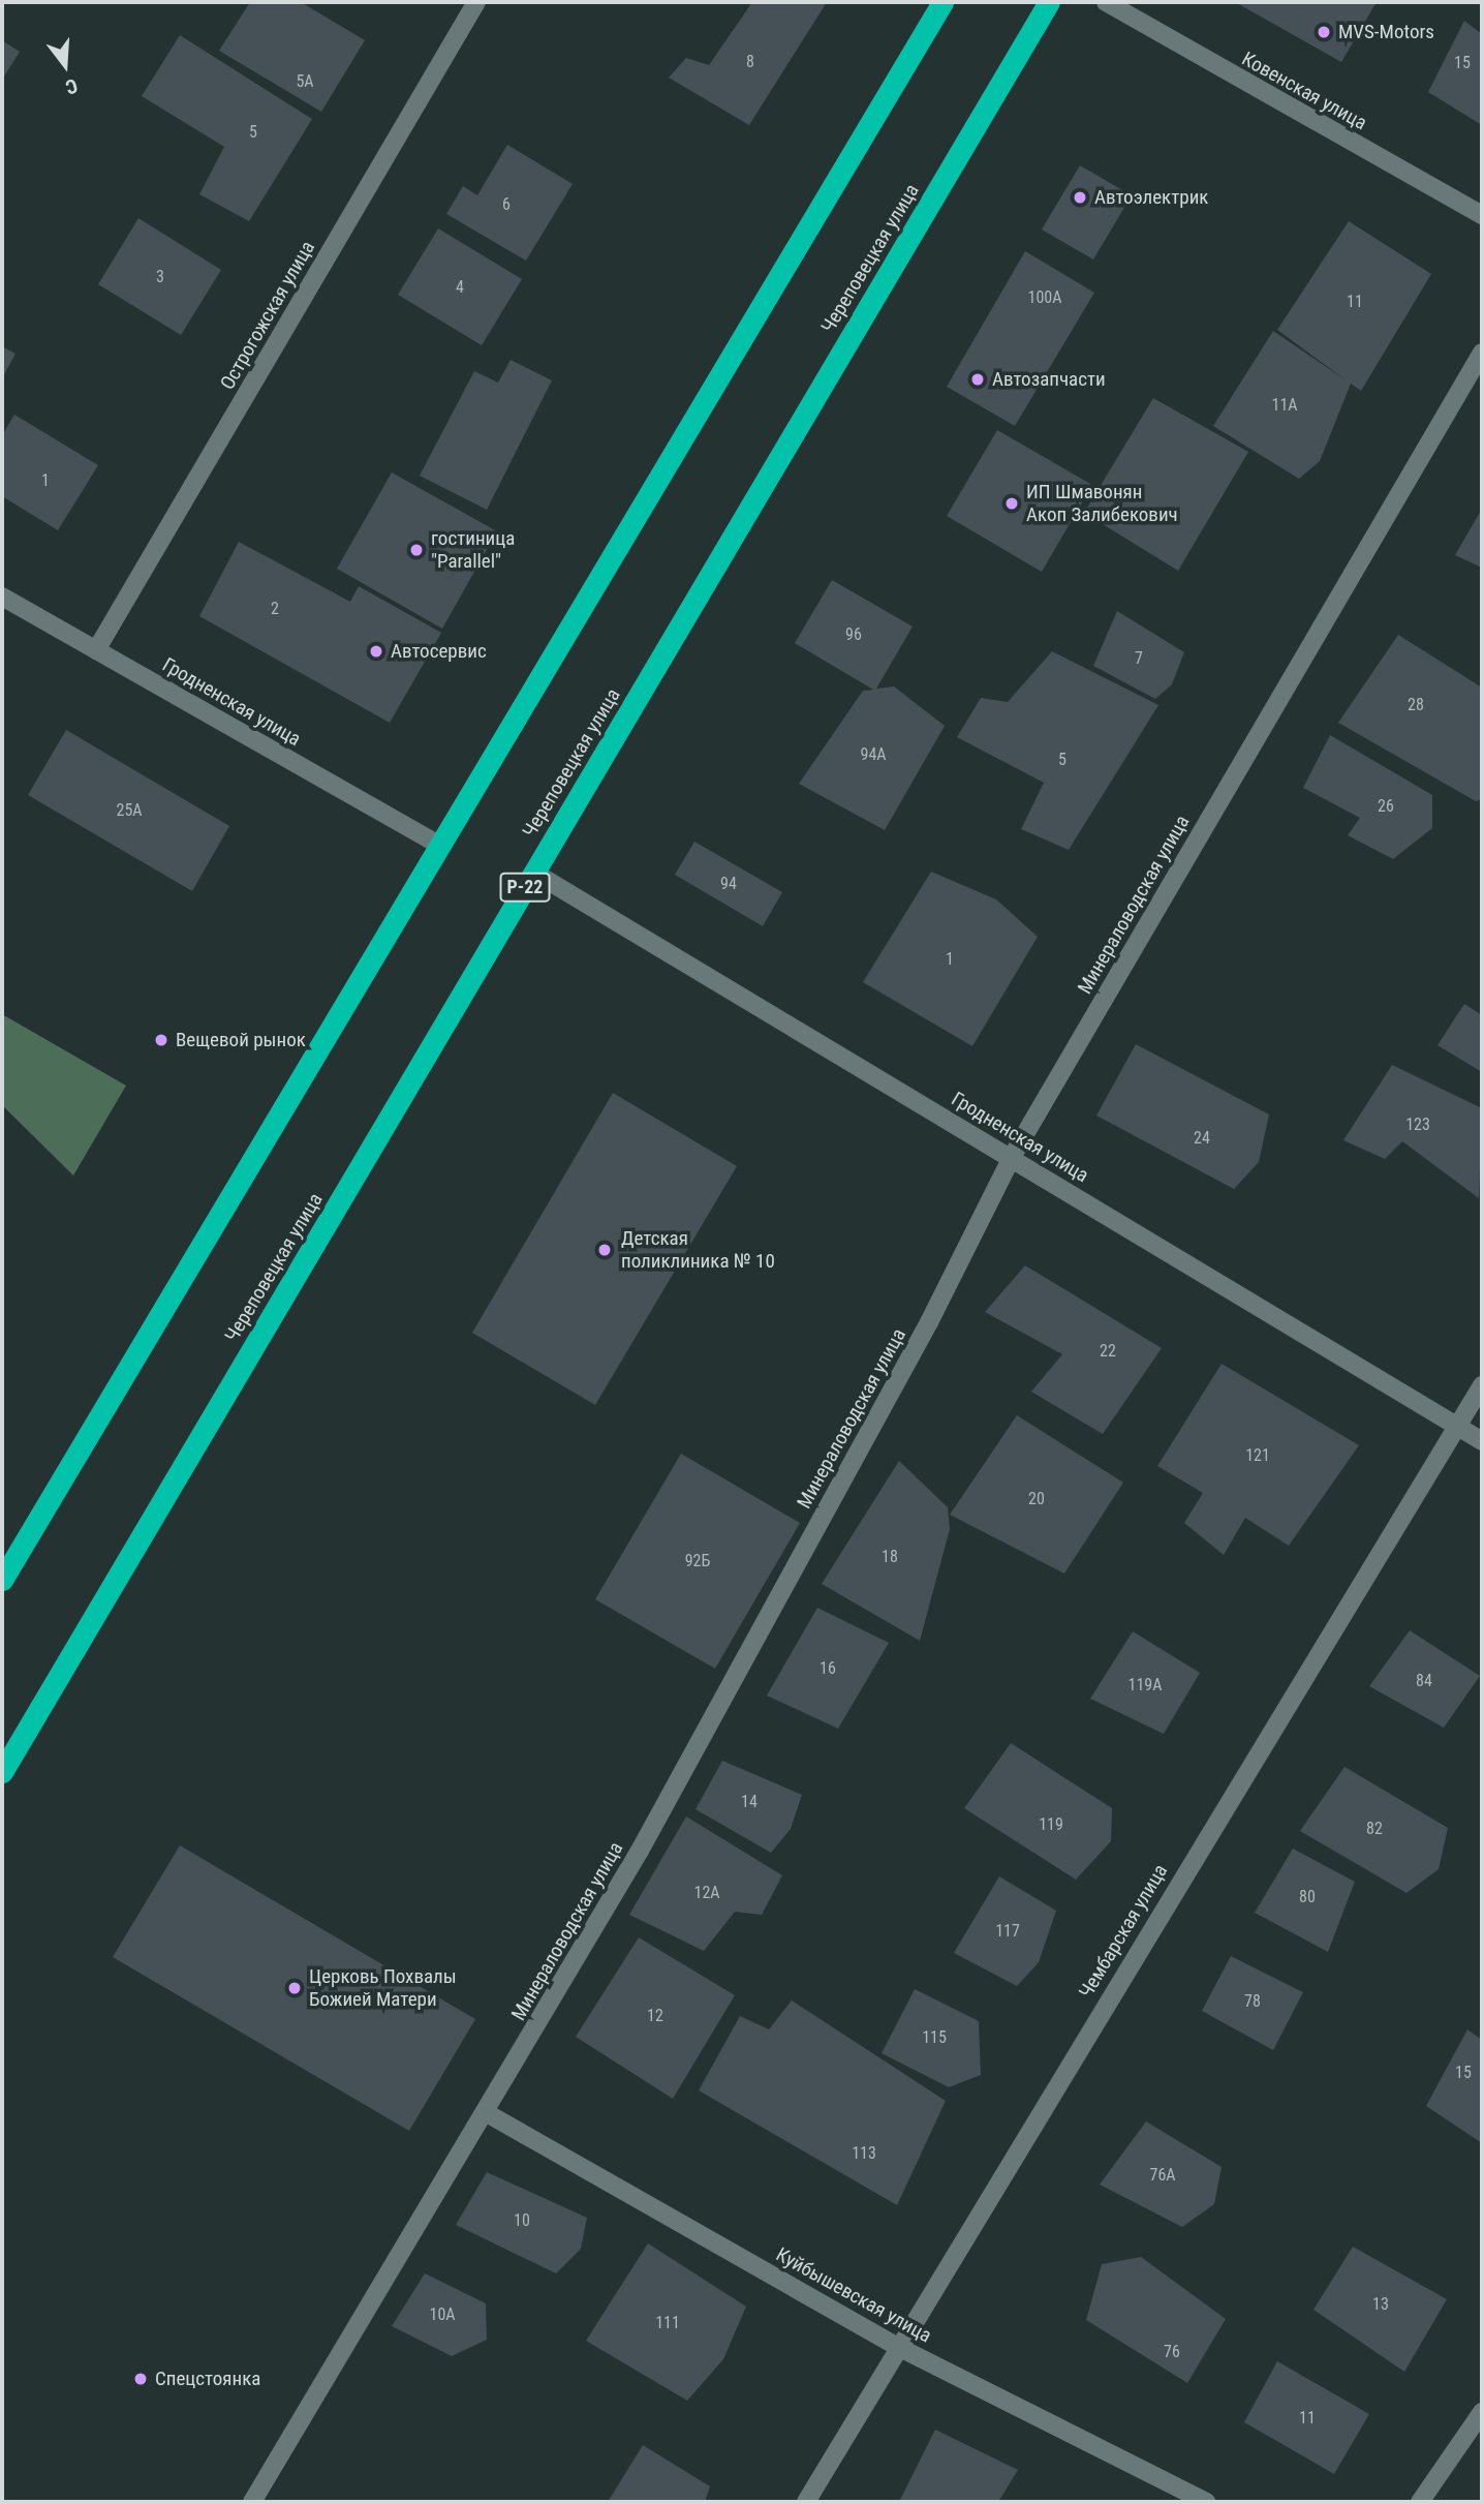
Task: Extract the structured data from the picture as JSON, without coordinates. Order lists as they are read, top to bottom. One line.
{"streets":{"highway":["Череповецкая улица","Р-22"],"street":["Ковенская улица","Острогожская улица","Гродненская улица","Минераловодская улица","Чембарская улица","Куйбышевская улица"]},"crossings":[["Череповецкая улица","Гродненская улица"],["Острогожская улица","Гродненская улица"],["Гродненская улица","Минераловодская улица"],["Гродненская улица","Чембарская улица"],["Минераловодская улица","Куйбышевская улица"],["Чембарская улица","Куйбышевская улица"]],"places":["MVS-Motors","Автоэлектрик","Автозапчасти","ИП Шмавонян Акоп Залибекович","гостиница \"Parallel\"","Автосервис","Вещевой рынок","Детская поликлиника № 10","Церковь Похвалы Божией Матери","Спецстоянка"],"house_numbers":["8","15","5А","5","6","3","4","100А","11","11А","1","2","96","7","28","94А","5","26","25А","94","1","123","24","22","121","20","18","92Б","16","84","119А","14","119","82","12А","80","117","78","12","115","15","113","76А","10","13","10А","111","76","11"],"north":"bottom"}
